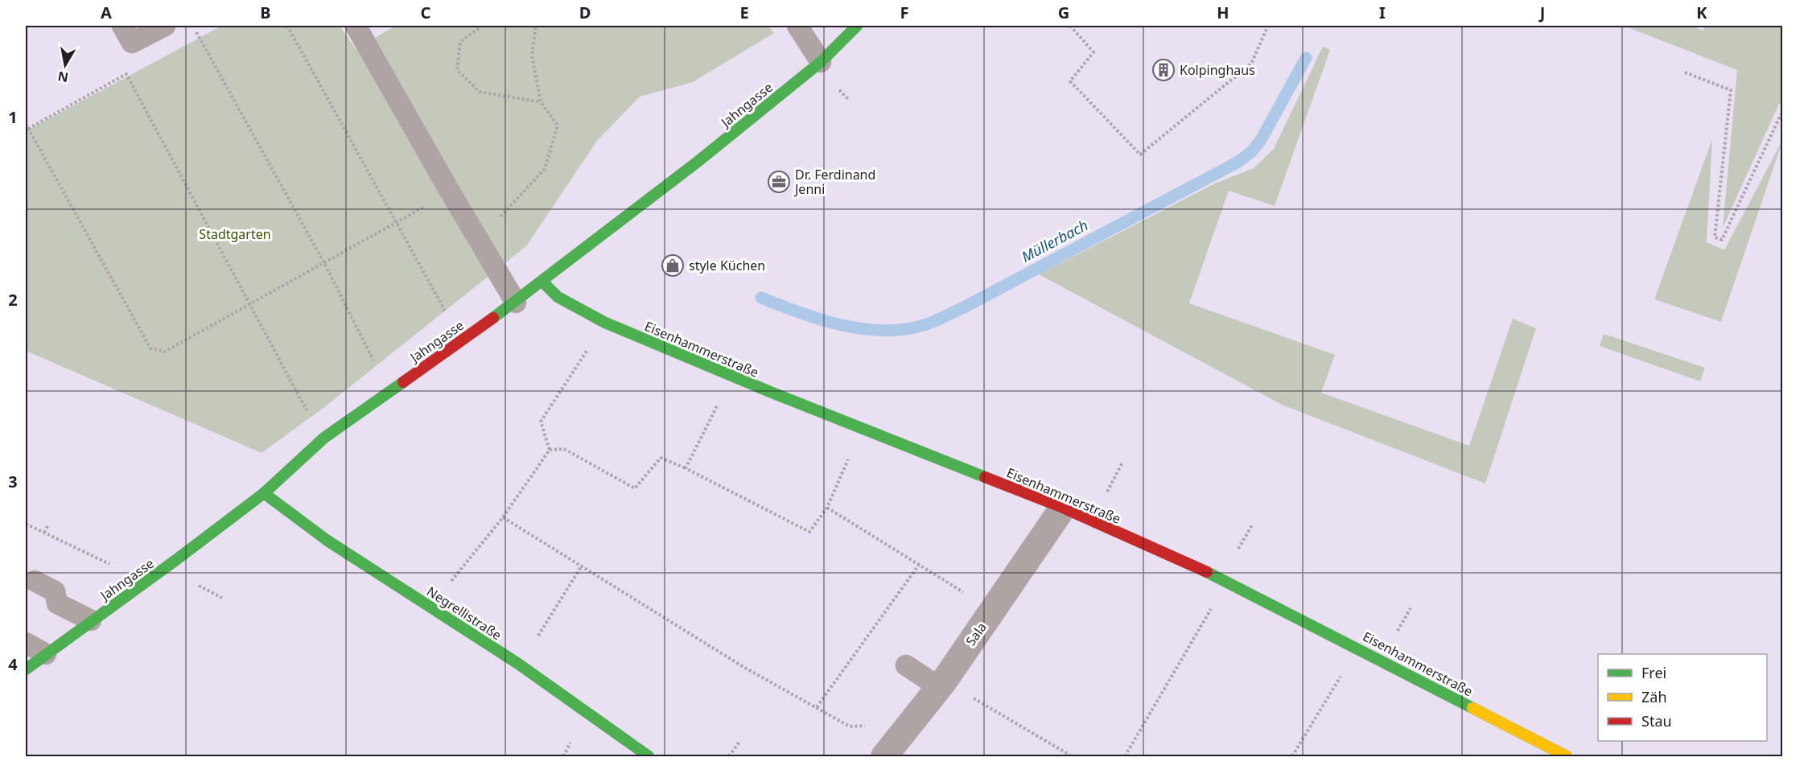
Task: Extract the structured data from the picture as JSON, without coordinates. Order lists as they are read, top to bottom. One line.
{"streets":{"street":["Jahngasse","Eisenhammerstraße","Negrellistraße","Sala"]},"crossings":[["Jahngasse","Eisenhammerstraße"],["Jahngasse","Negrellistraße"],["Eisenhammerstraße","Sala"]],"water":["Müllerbach"],"parks":["Stadtgarten"],"places":{"building":["Kolpinghaus"],"office":["Dr. Ferdinand Jenni"],"shop":["style Küchen"]},"legend":["Frei","Zäh","Stau"],"north":"bottom","grid":{"columns":["A","B","C","D","E","F","G","H","I","J","K"],"rows":["1","2","3","4"]}}
